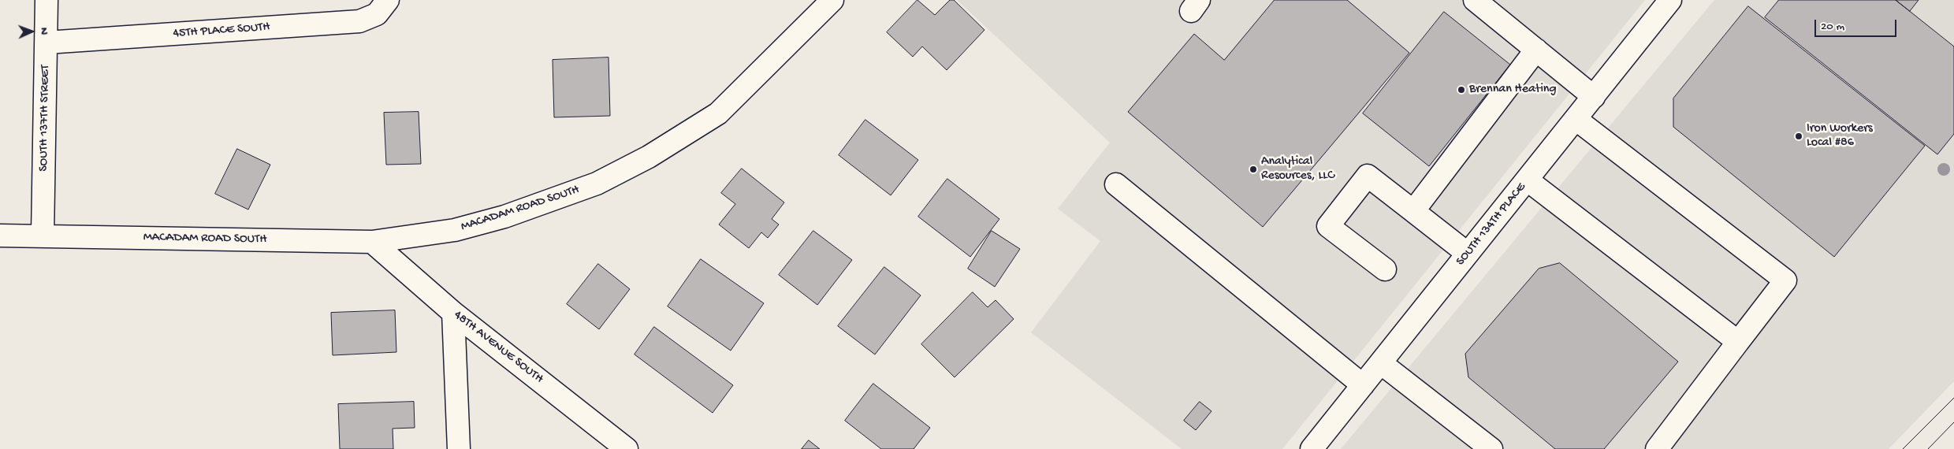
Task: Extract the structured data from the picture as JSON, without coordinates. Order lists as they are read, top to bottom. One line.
{"streets":{"street":["45TH PLACE SOUTH","SOUTH 137TH STREET","MACADAM ROAD SOUTH","SOUTH 134TH PLACE","48TH AVENUE SOUTH"]},"crossings":[["45TH PLACE SOUTH","SOUTH 137TH STREET"],["SOUTH 137TH STREET","MACADAM ROAD SOUTH"],["MACADAM ROAD SOUTH","48TH AVENUE SOUTH"]],"places":["Brennan Heating","Iron Workers Local #86","Analytical Resources, LLC"],"scale_bar":"20 m","north":"right"}
